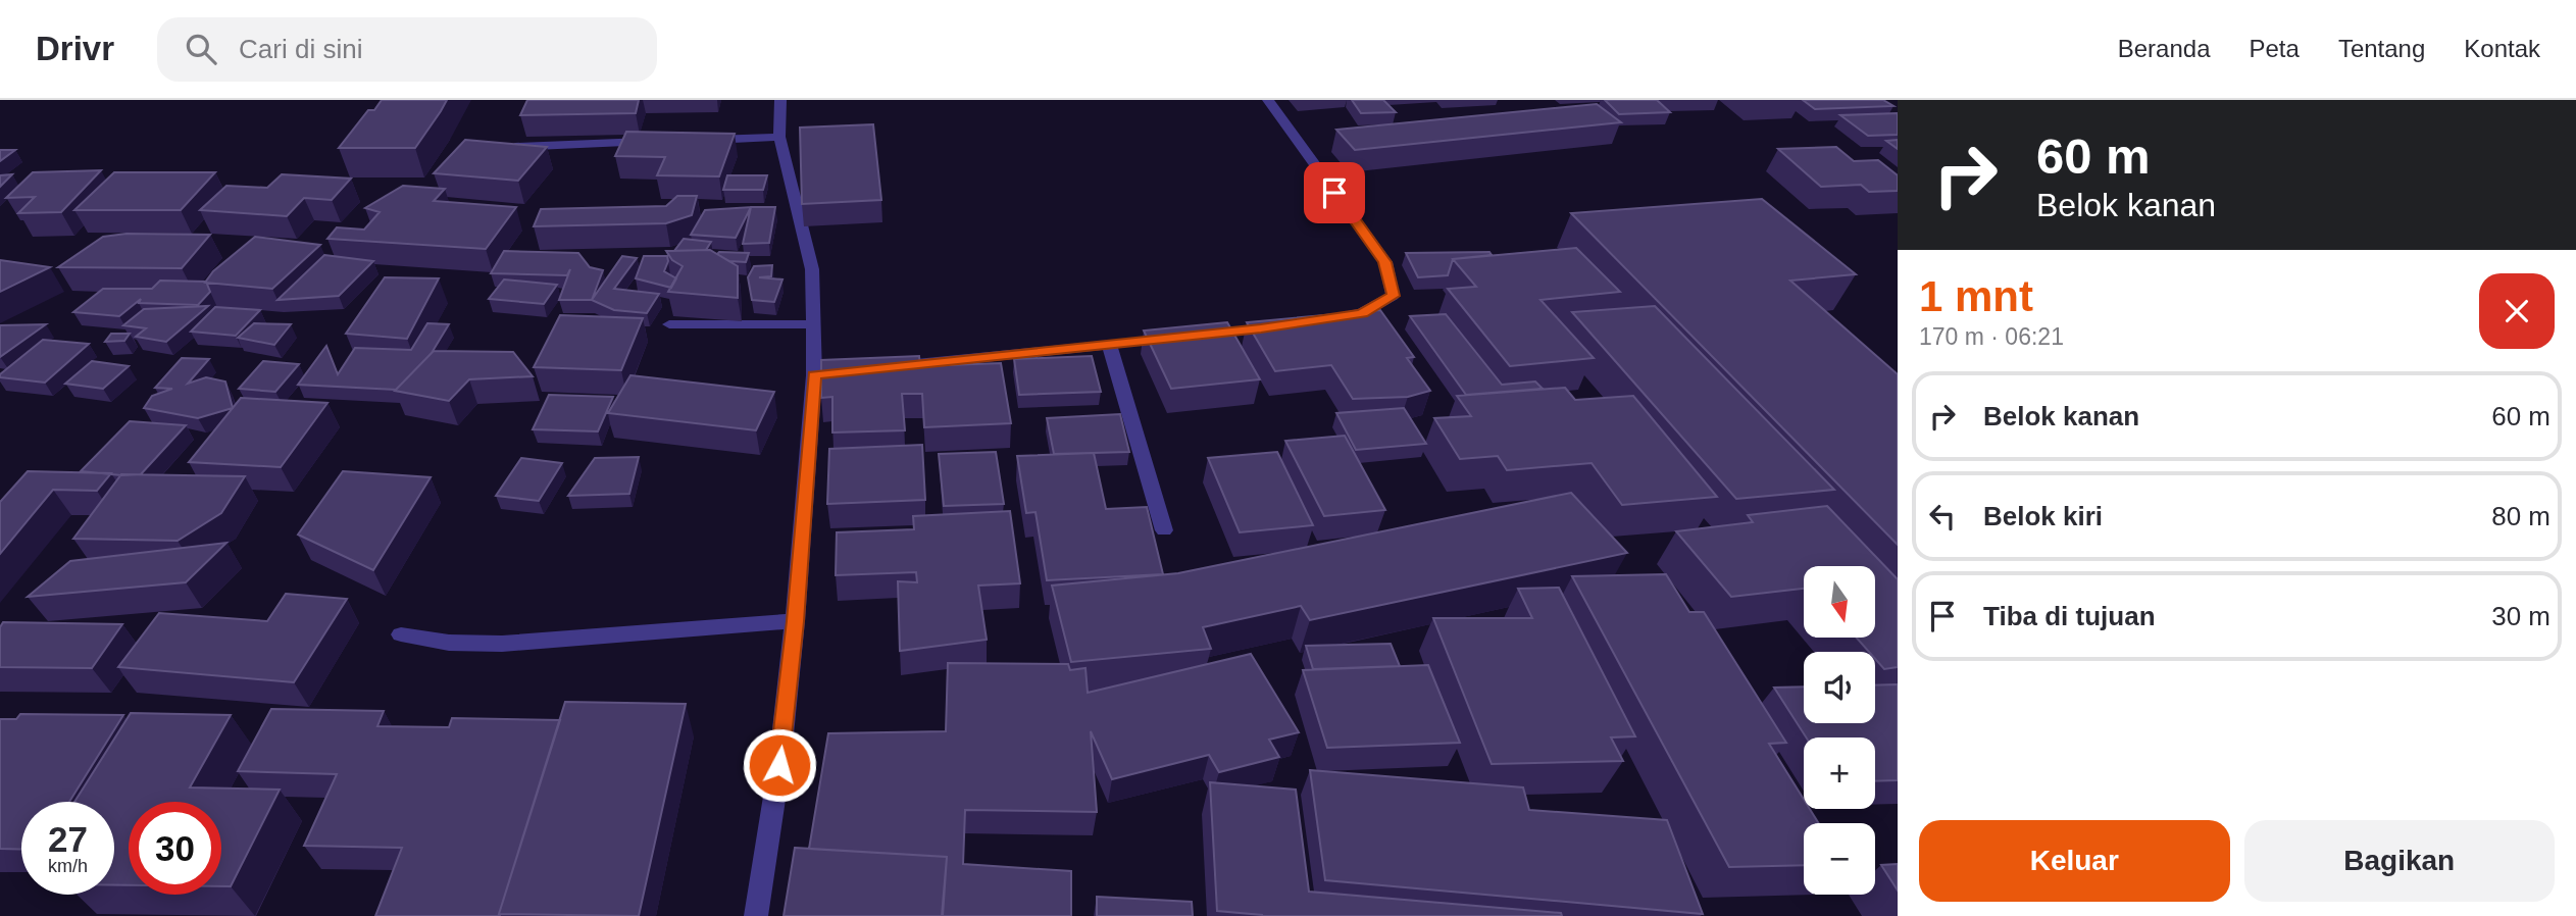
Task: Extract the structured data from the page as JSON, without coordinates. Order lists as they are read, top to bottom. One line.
{"north":"bottom","page":{"header":"Drivr","search":"Cari di sini","nav":["Beranda","Peta","Tentang","Kontak"],"turn":["60 m","Belok kanan"],"heading":["1 mnt","170 m · 06:21"],"list":[{"name":"Belok kanan","value":"60 m"},{"name":"Belok kiri","value":"80 m"},{"name":"Tiba di tujuan","value":"30 m"}],"map_buttons":["+","−"],"speed":"27 km/h","limit":"30","buttons":["Keluar","Bagikan"]}}
